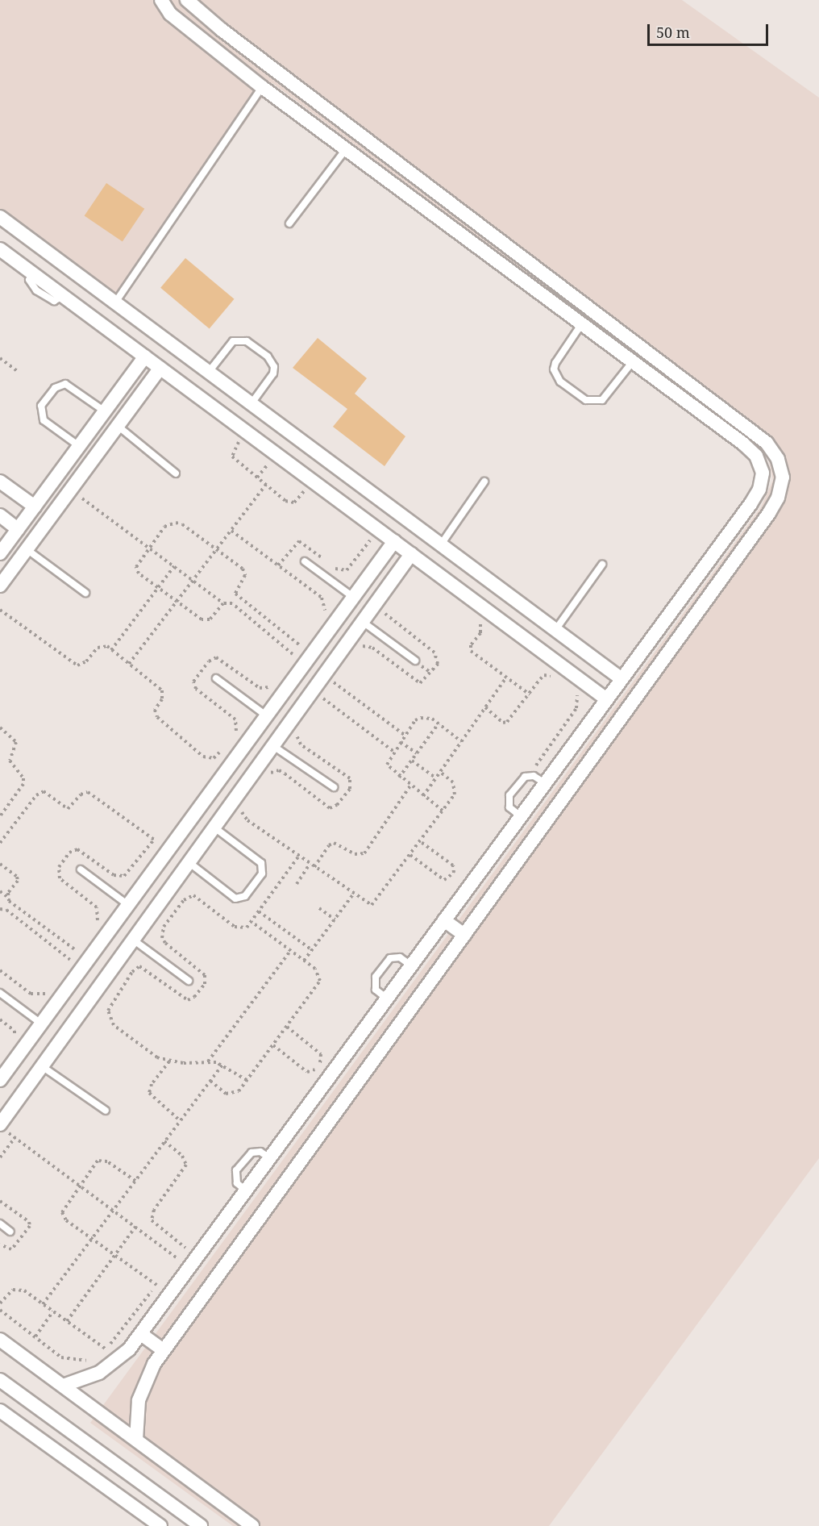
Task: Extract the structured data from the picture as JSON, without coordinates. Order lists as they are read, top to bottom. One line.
{"scale_bar":"50 m"}
